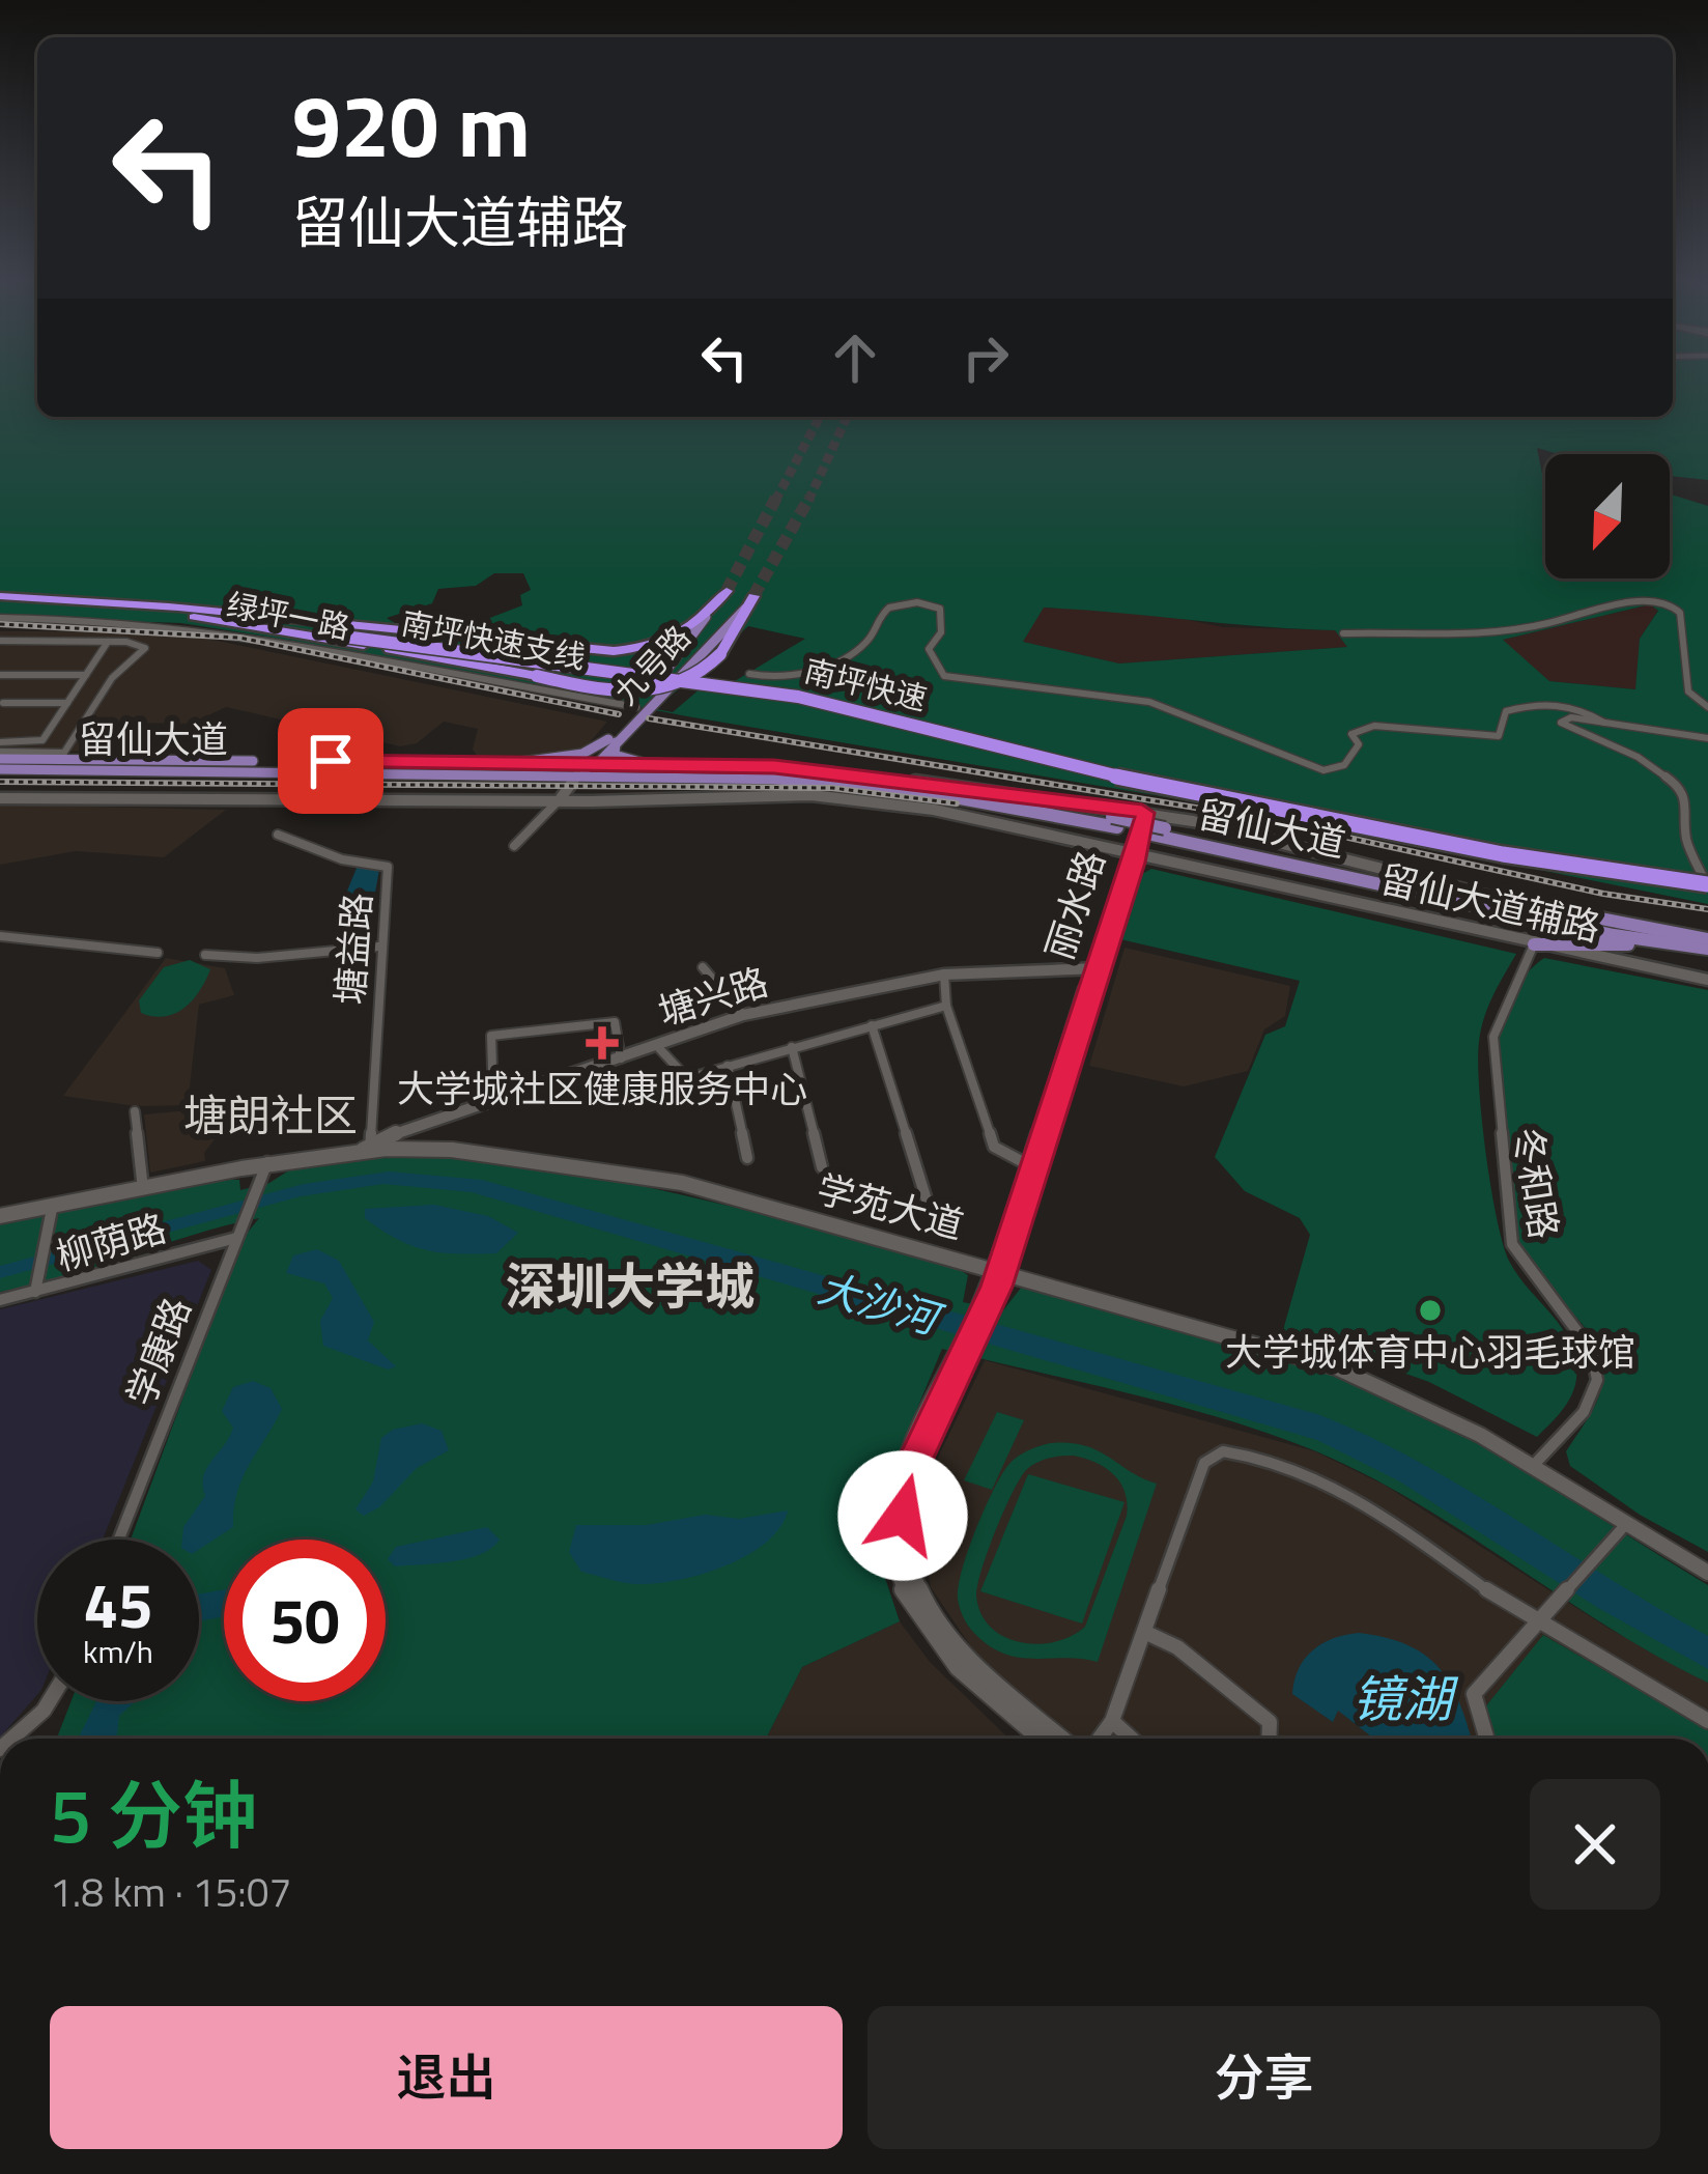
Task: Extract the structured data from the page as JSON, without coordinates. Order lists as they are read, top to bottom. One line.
{"streets":{"highway":["南坪快速支线","南坪快速"],"main road":["九号路","留仙大道","留仙大道辅路","丽水路","塘兴路","学苑大道"],"street":["绿坪一路","塘益路","冬和路","柳荫路","学康路"]},"crossings":[["绿坪一路","九号路"],["南坪快速支线","九号路"],["南坪快速支线","南坪快速"],["九号路","留仙大道"],["留仙大道","留仙大道辅路"],["留仙大道辅路","丽水路"],["留仙大道辅路","冬和路"],["丽水路","塘兴路"],["丽水路","学苑大道"],["塘益路","学苑大道"],["塘兴路","学苑大道"],["冬和路","学苑大道"],["学苑大道","学康路"],["柳荫路","学康路"]],"districts":["塘朗社区","深圳大学城"],"water":["大沙河","镜湖"],"places":{"health":["大学城社区健康服务中心"],"other":["大学城体育中心羽毛球馆"]},"north":"bottom left","page":{"turn":["920 m","留仙大道辅路"],"speed":"45 km/h","limit":"50","heading":["5 分钟","1.8 km · 15:07"],"buttons":["退出","分享"]}}
